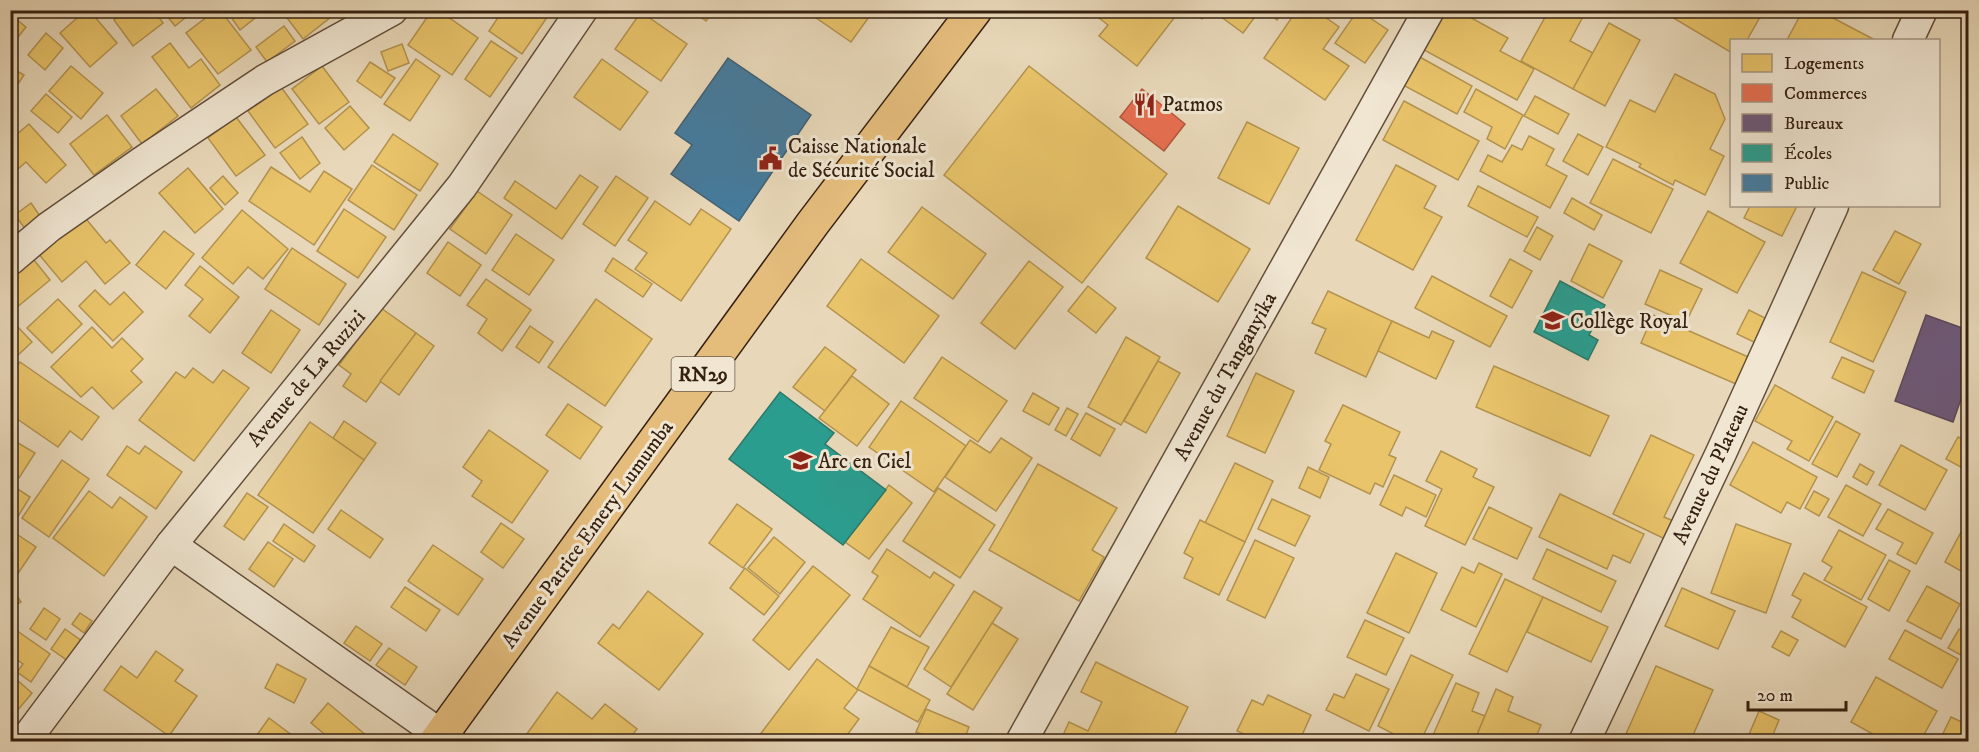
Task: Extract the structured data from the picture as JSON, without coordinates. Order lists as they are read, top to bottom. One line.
{"streets":{"main road":["RN29","Avenue Patrice Emery Lumumba"],"street":["Avenue du Tanganyika","Avenue de La Ruzizi","Avenue du Plateau"]},"places":{"restaurant":["Patmos"],"public building":["Caisse Nationale de Sécurité Social"],"school or university":["Collège Royal","Arc en Ciel"]},"legend":["Logements","Commerces","Bureaux","Écoles","Public"],"scale_bar":"20 m"}
